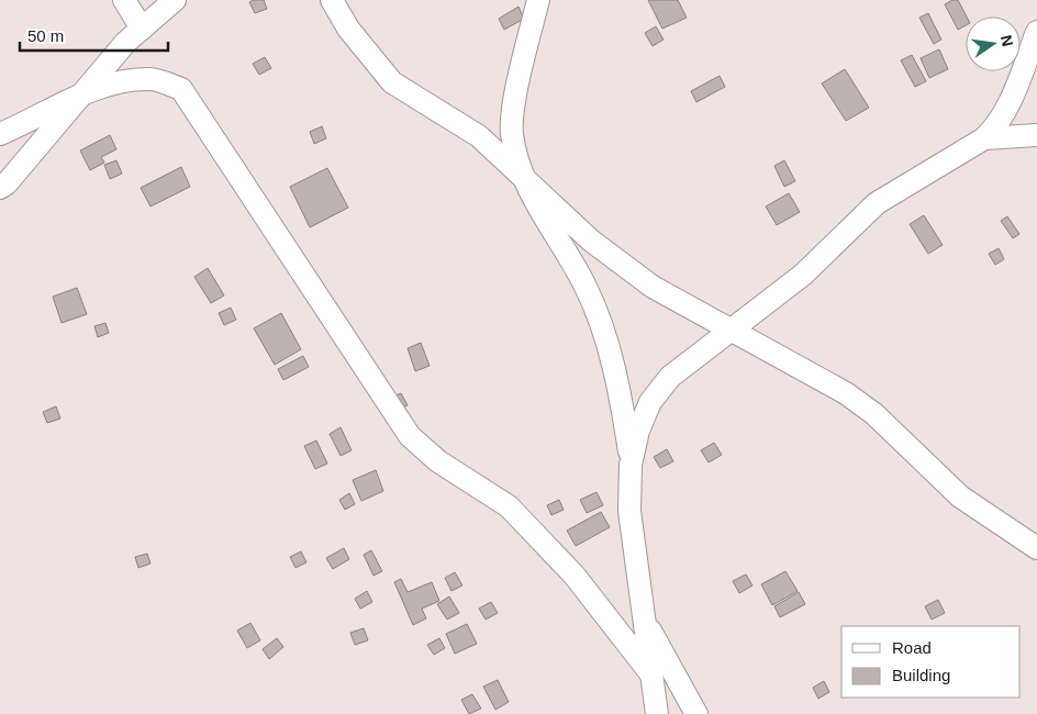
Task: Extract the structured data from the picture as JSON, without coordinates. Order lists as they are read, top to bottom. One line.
{"legend":["Road","Building"],"scale_bar":"50 m","north":"right"}
